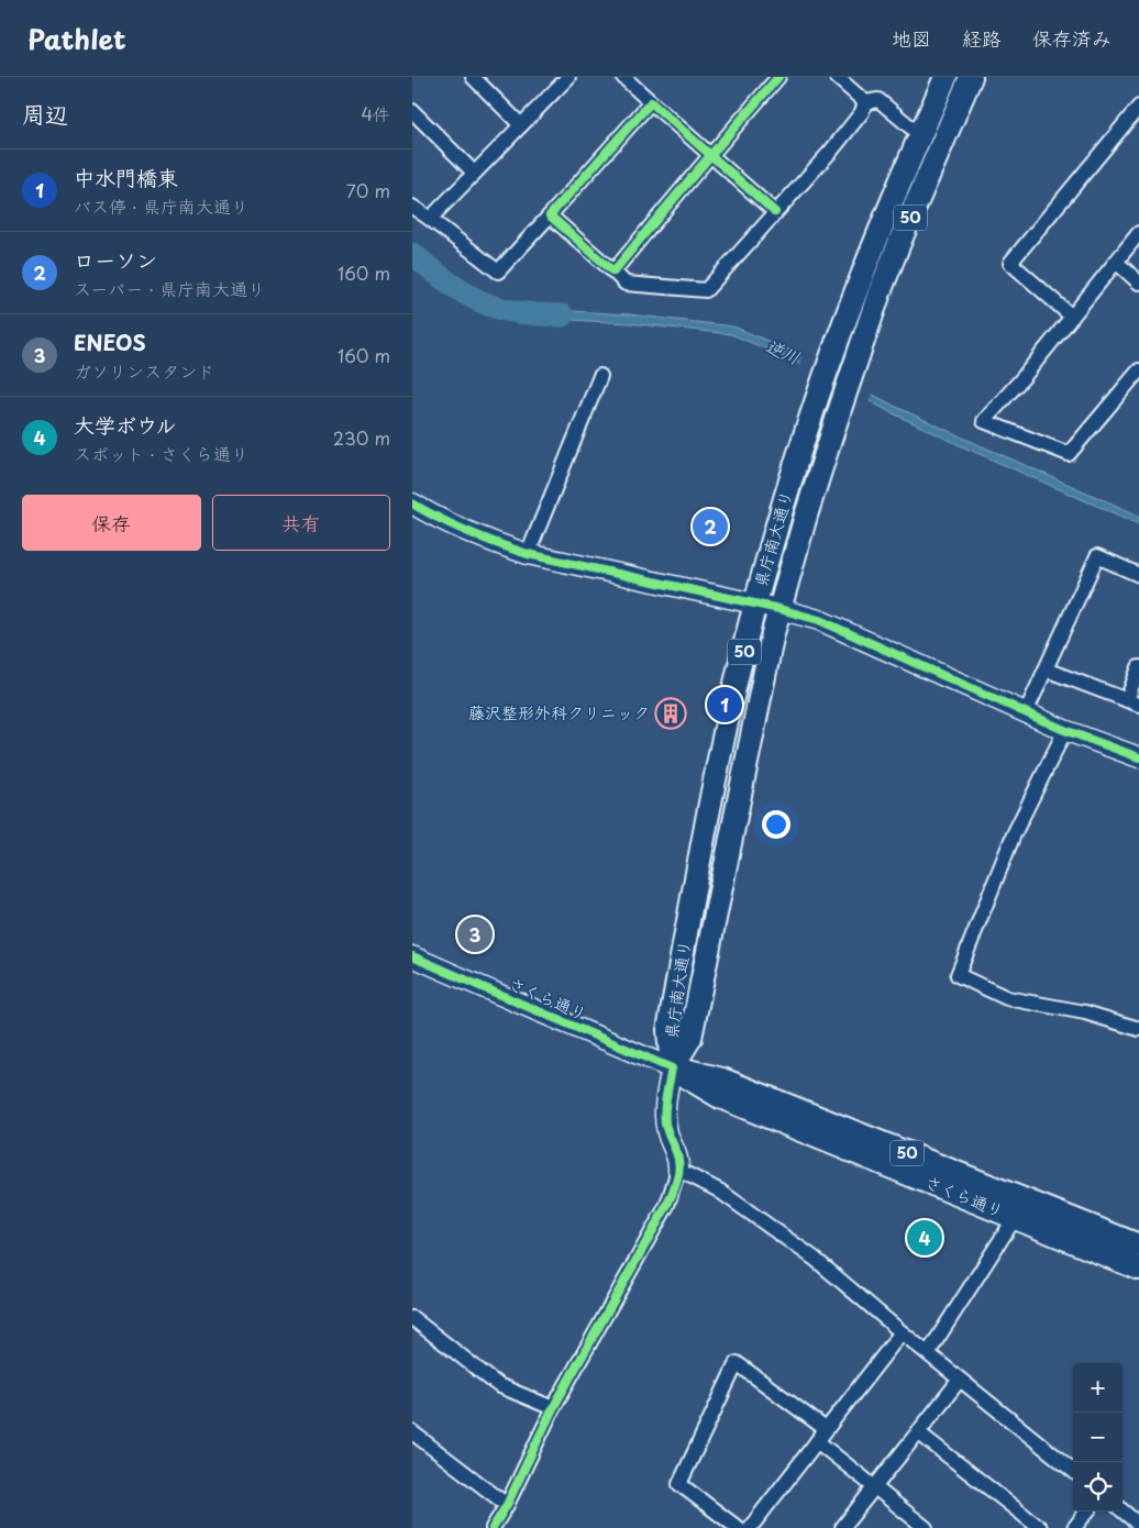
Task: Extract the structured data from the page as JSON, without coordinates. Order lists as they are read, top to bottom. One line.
{"streets":{"main road":["50","県庁南大通り","さくら通り"]},"crossings":[["県庁南大通り","さくら通り"]],"water":["逆川"],"places":{"building":["藤沢整形外科クリニック"]},"page":{"header":"Pathlet","nav":["地図","経路","保存済み"],"heading":["周辺","4件"],"list":[{"mark":"1","name":"中水門橋東","note":"バス停 · 県庁南大通り","value":"70 m"},{"mark":"2","name":"ローソン","note":"スーパー · 県庁南大通り","value":"160 m"},{"mark":"3","name":"ENEOS","note":"ガソリンスタンド","value":"160 m"},{"mark":"4","name":"大学ボウル","note":"スポット · さくら通り","value":"230 m"}],"buttons":["保存","共有"],"pins":["2","1","3","4"],"map_buttons":["+","−"]}}
